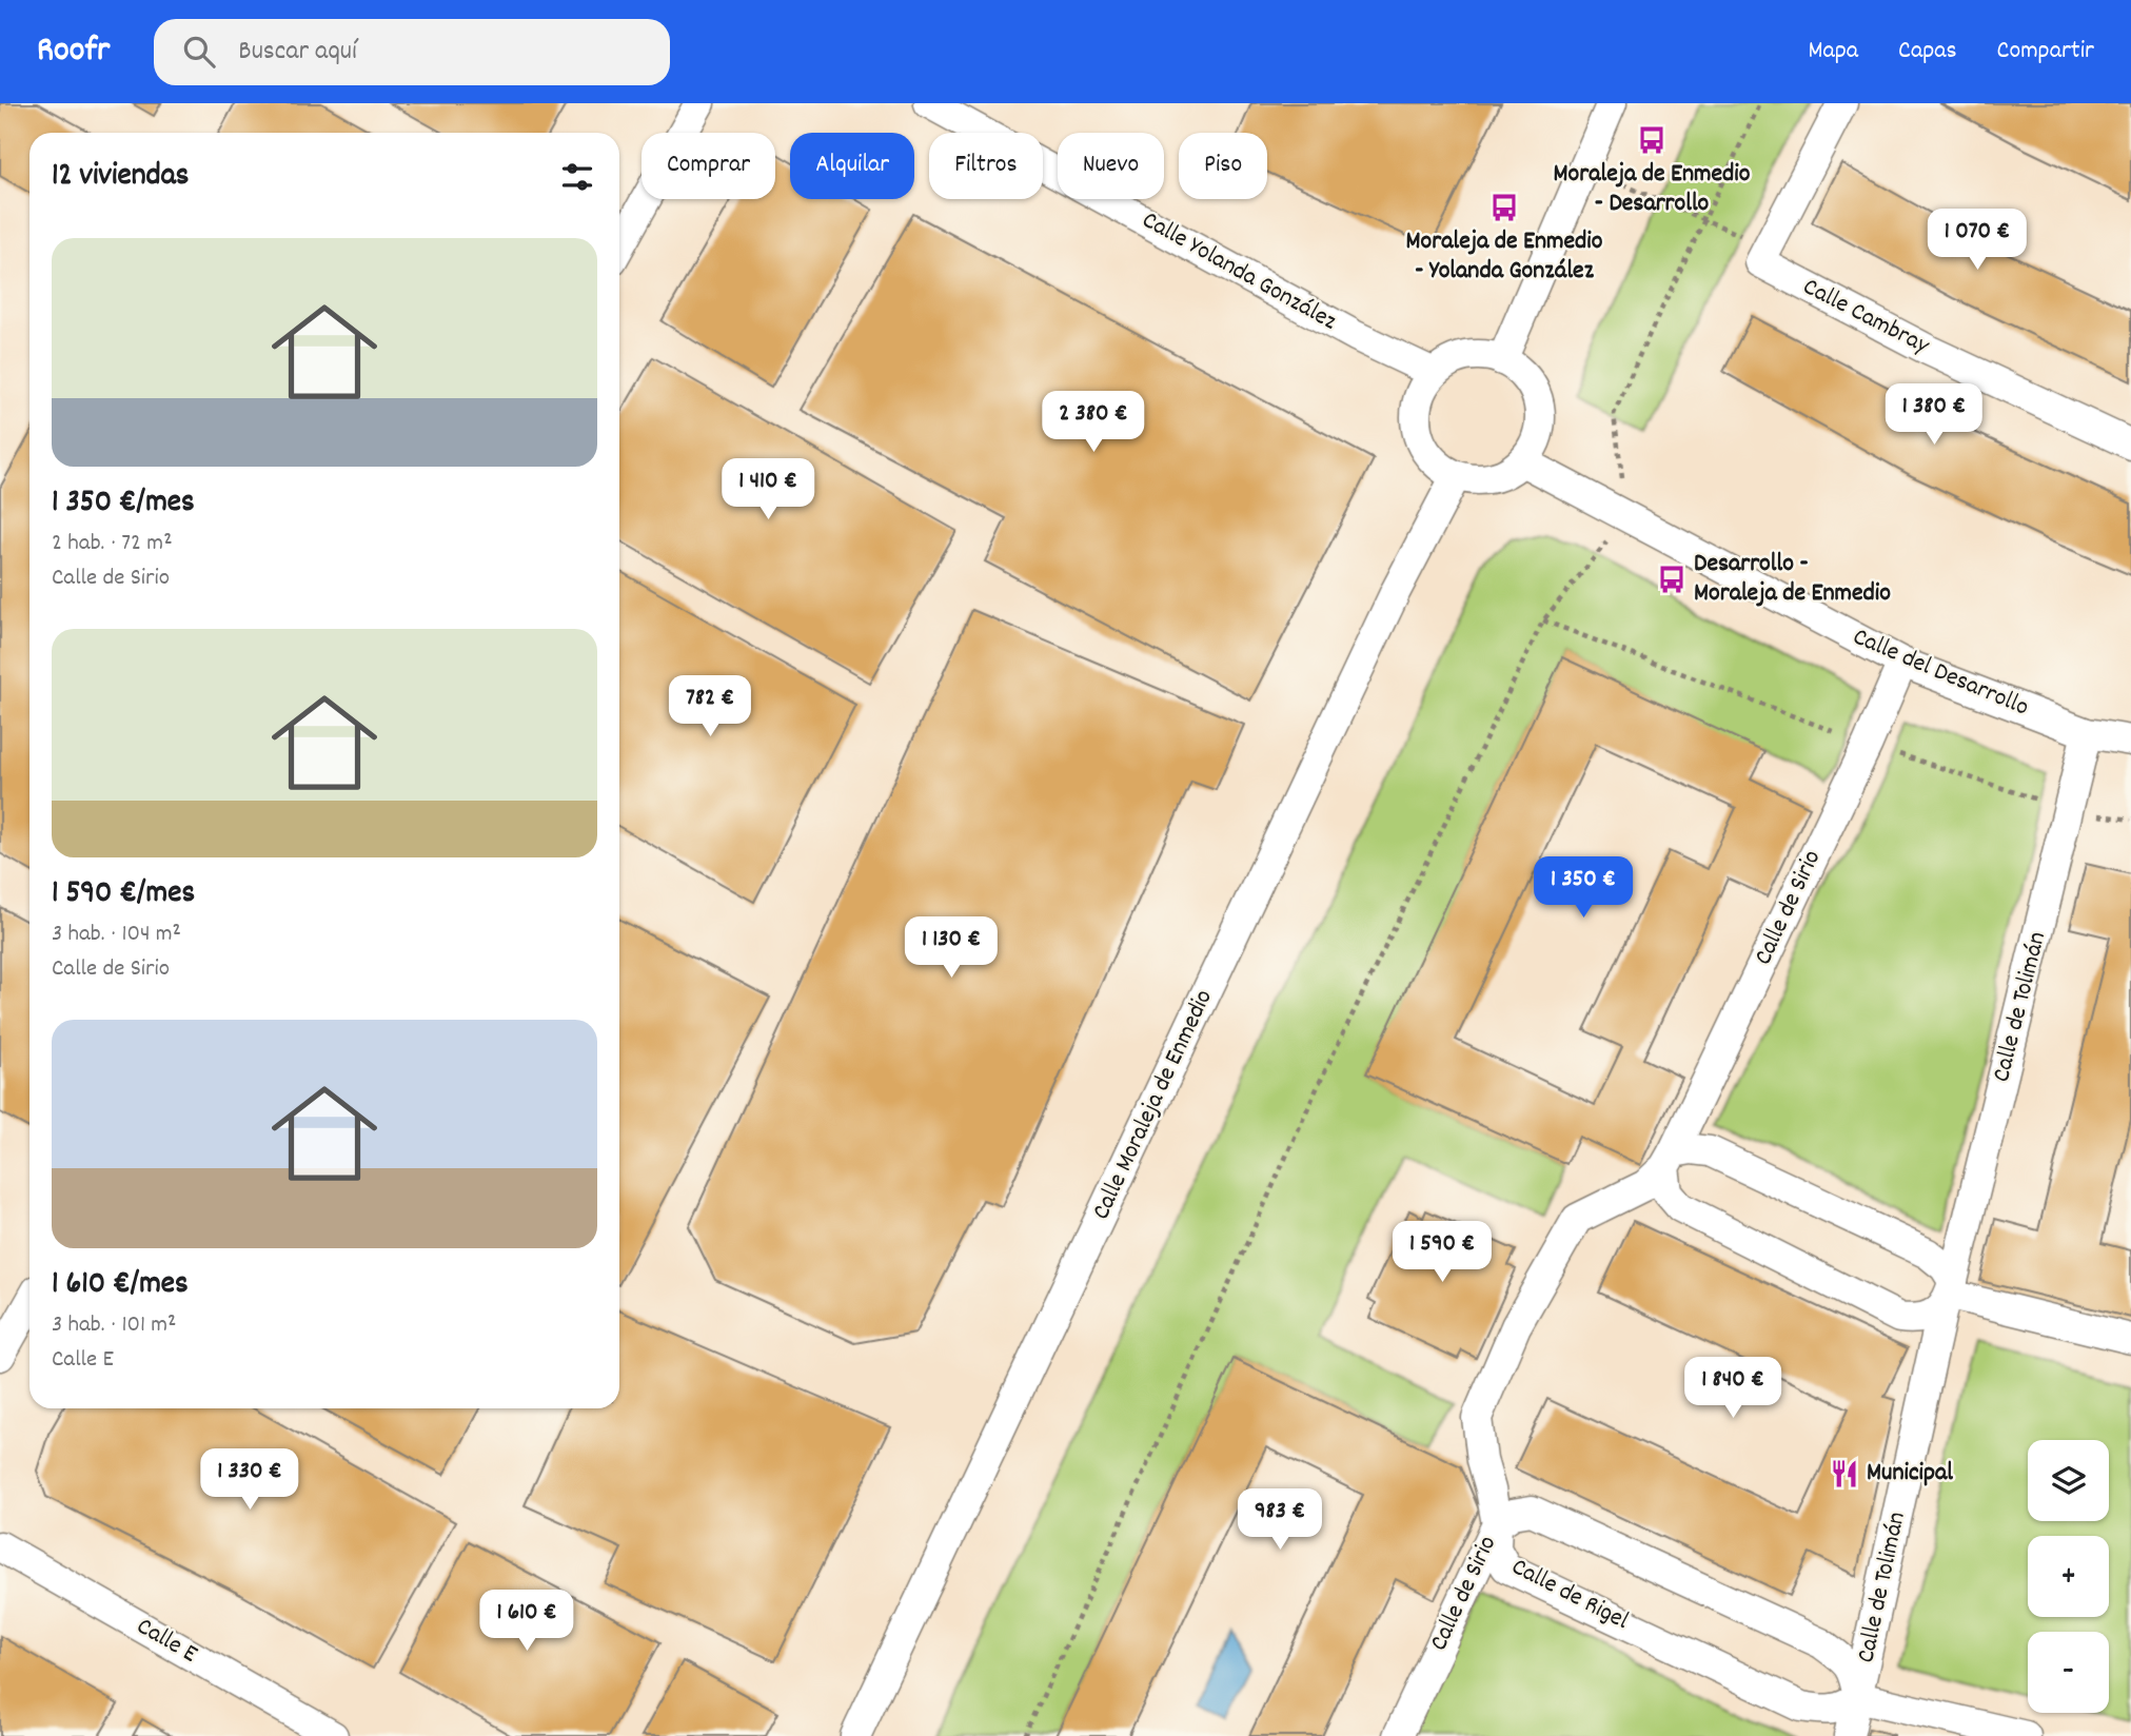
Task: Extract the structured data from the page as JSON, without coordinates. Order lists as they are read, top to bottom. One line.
{"streets":{"street":["Calle Yolanda González","Calle Cambray","Calle del Desarrollo","Calle de Sirio","Calle de Tolimán","Calle Moraleja de Enmedio","Calle de Rigel","Calle E"]},"crossings":[["Calle Yolanda González","Calle del Desarrollo"],["Calle Yolanda González","Calle Moraleja de Enmedio"],["Calle del Desarrollo","Calle de Sirio"],["Calle del Desarrollo","Calle de Tolimán"],["Calle del Desarrollo","Calle Moraleja de Enmedio"],["Calle de Sirio","Calle de Rigel"],["Calle de Tolimán","Calle de Rigel"]],"places":{"bus stop":["Moraleja de Enmedio - Desarrollo","Moraleja de Enmedio - Yolanda González","Desarrollo - Moraleja de Enmedio"],"restaurant":["Municipal"]},"page":{"header":"Roofr","search":"Buscar aquí","nav":["Mapa","Capas","Compartir"],"chip":["Comprar","Alquilar","Filtros","Nuevo","Piso"],"heading":"12 viviendas","price":["1 070 €","1 380 €","2 380 €","1 410 €","782 €","1 350 €","1 130 €","1 590 €","1 840 €","1 330 €","983 €","1 610 €"],"list":[{"name":"1 350 €/mes","note":"2 hab. · 72 m² · Calle de Sirio"},{"name":"1 590 €/mes","note":"3 hab. · 104 m² · Calle de Sirio"},{"name":"1 610 €/mes","note":"3 hab. · 101 m² · Calle E"}],"map_buttons":["+","−"]}}
